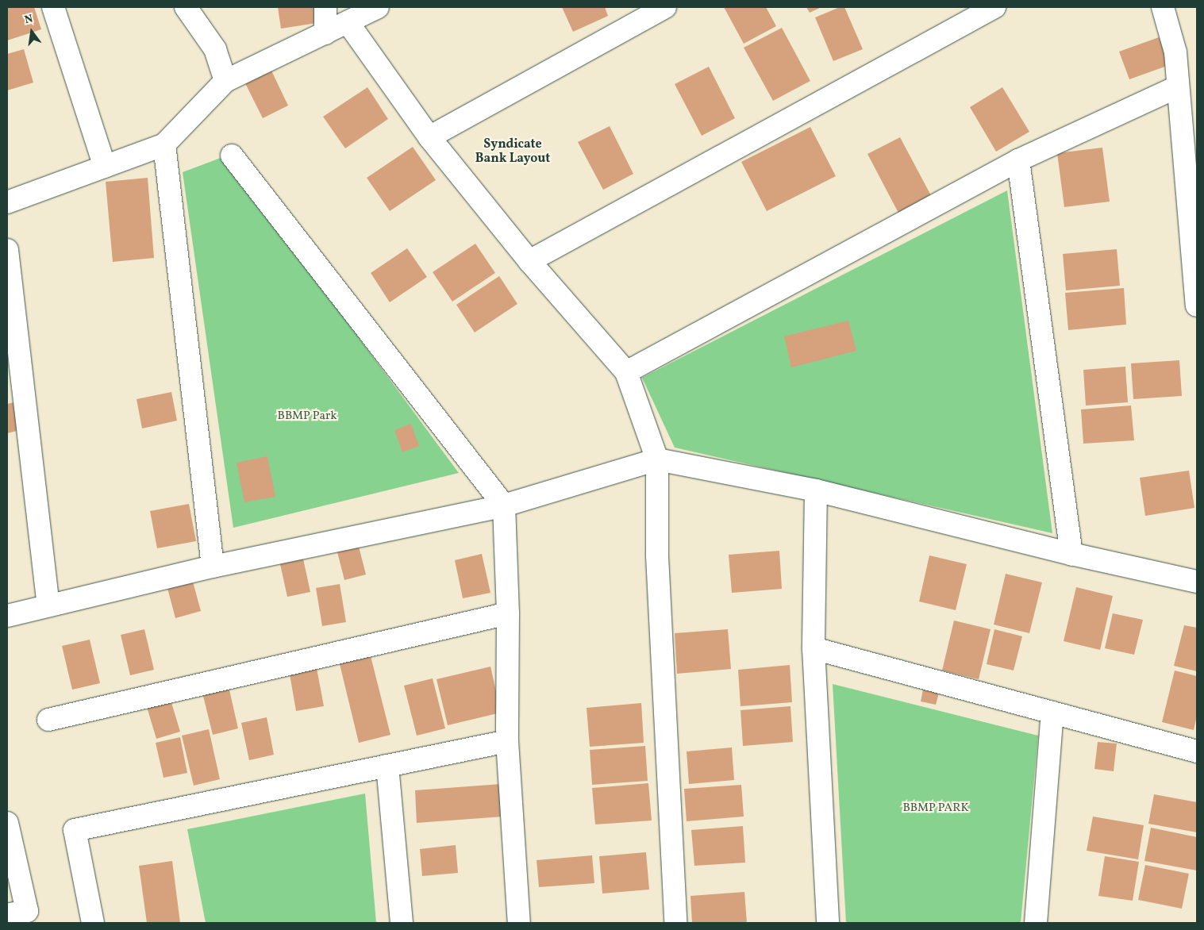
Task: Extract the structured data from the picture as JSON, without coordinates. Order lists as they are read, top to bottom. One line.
{"districts":["Syndicate Bank Layout"],"parks":["BBMP Park","BBMP PARK"],"north":"top"}
